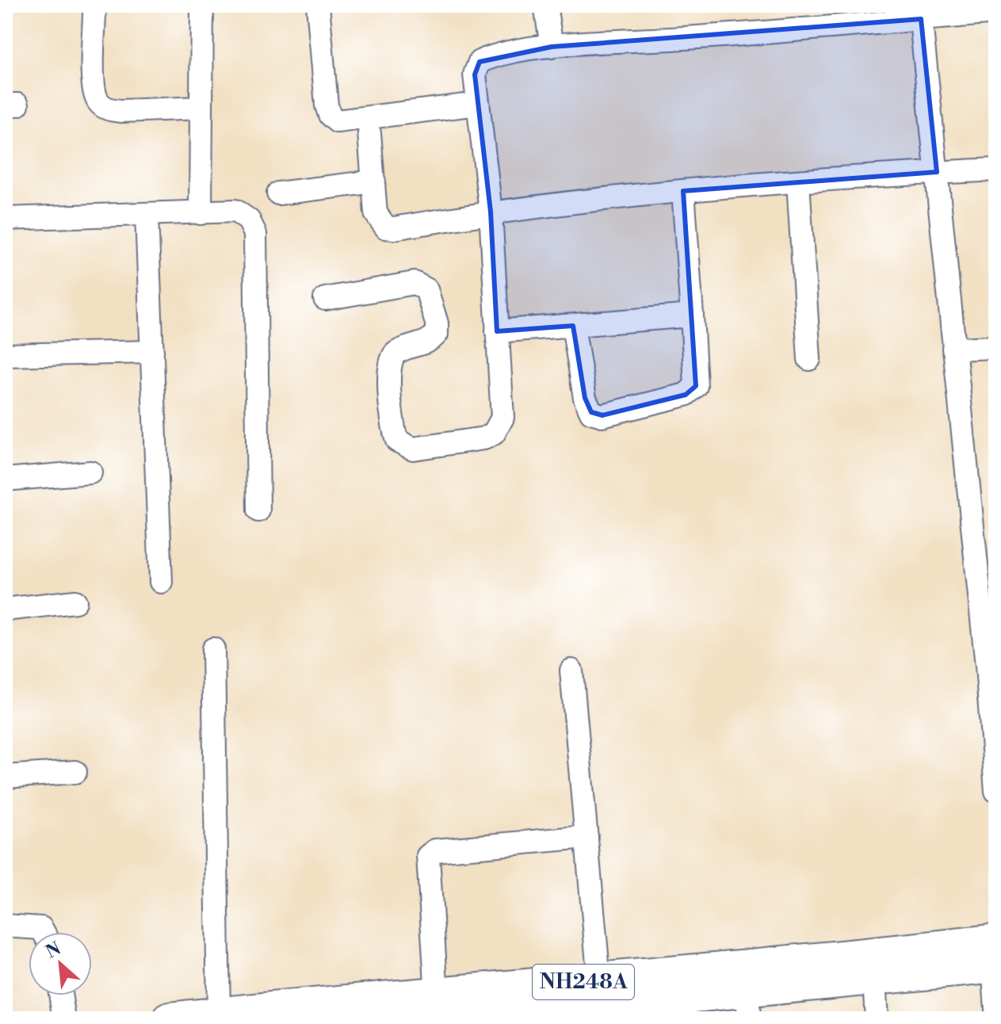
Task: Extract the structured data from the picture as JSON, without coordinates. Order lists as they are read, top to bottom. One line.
{"streets":{"highway":["NH248A"]},"north":"top left"}
